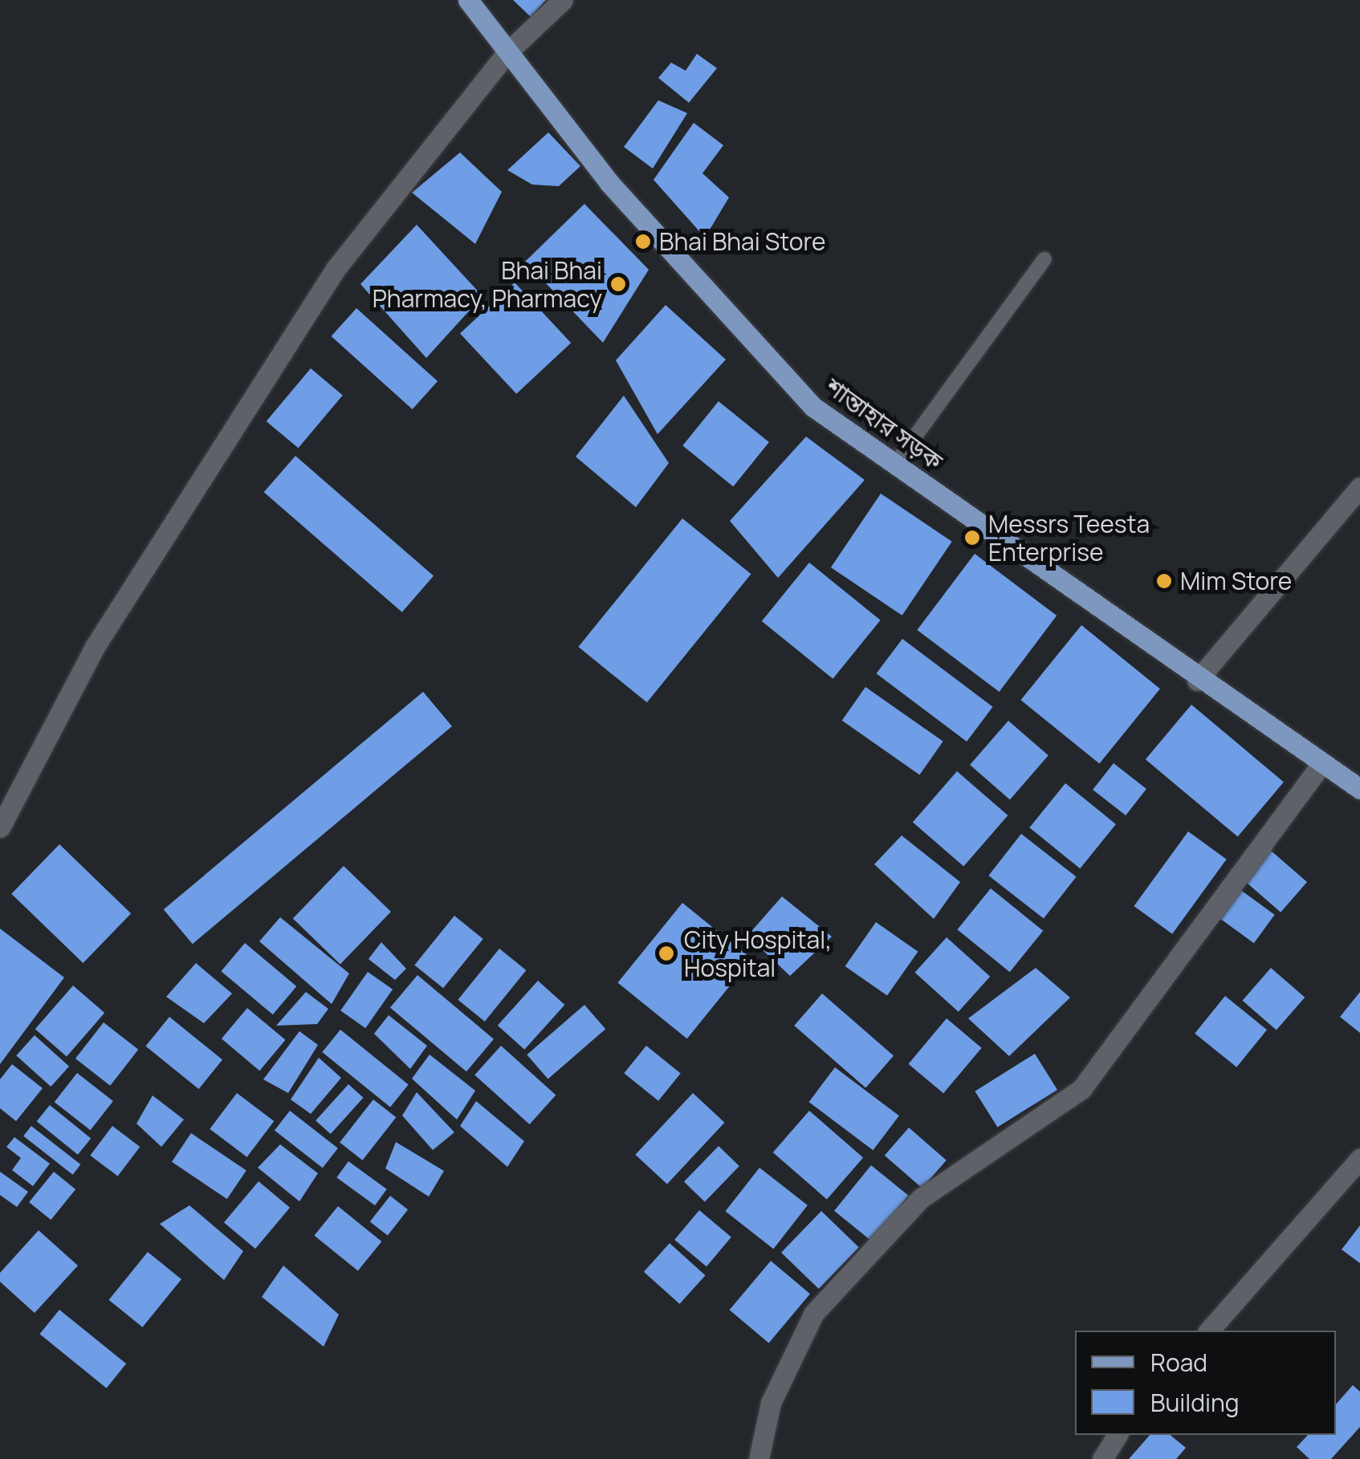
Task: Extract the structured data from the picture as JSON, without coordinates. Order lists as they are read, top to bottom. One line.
{"streets":{"main road":["শান্তাহার সড়ক"]},"places":["Bhai Bhai Store","Bhai Bhai Pharmacy, Pharmacy","Messrs Teesta Enterprise","Mim Store","City Hospital, Hospital"],"legend":["Road","Building"]}
